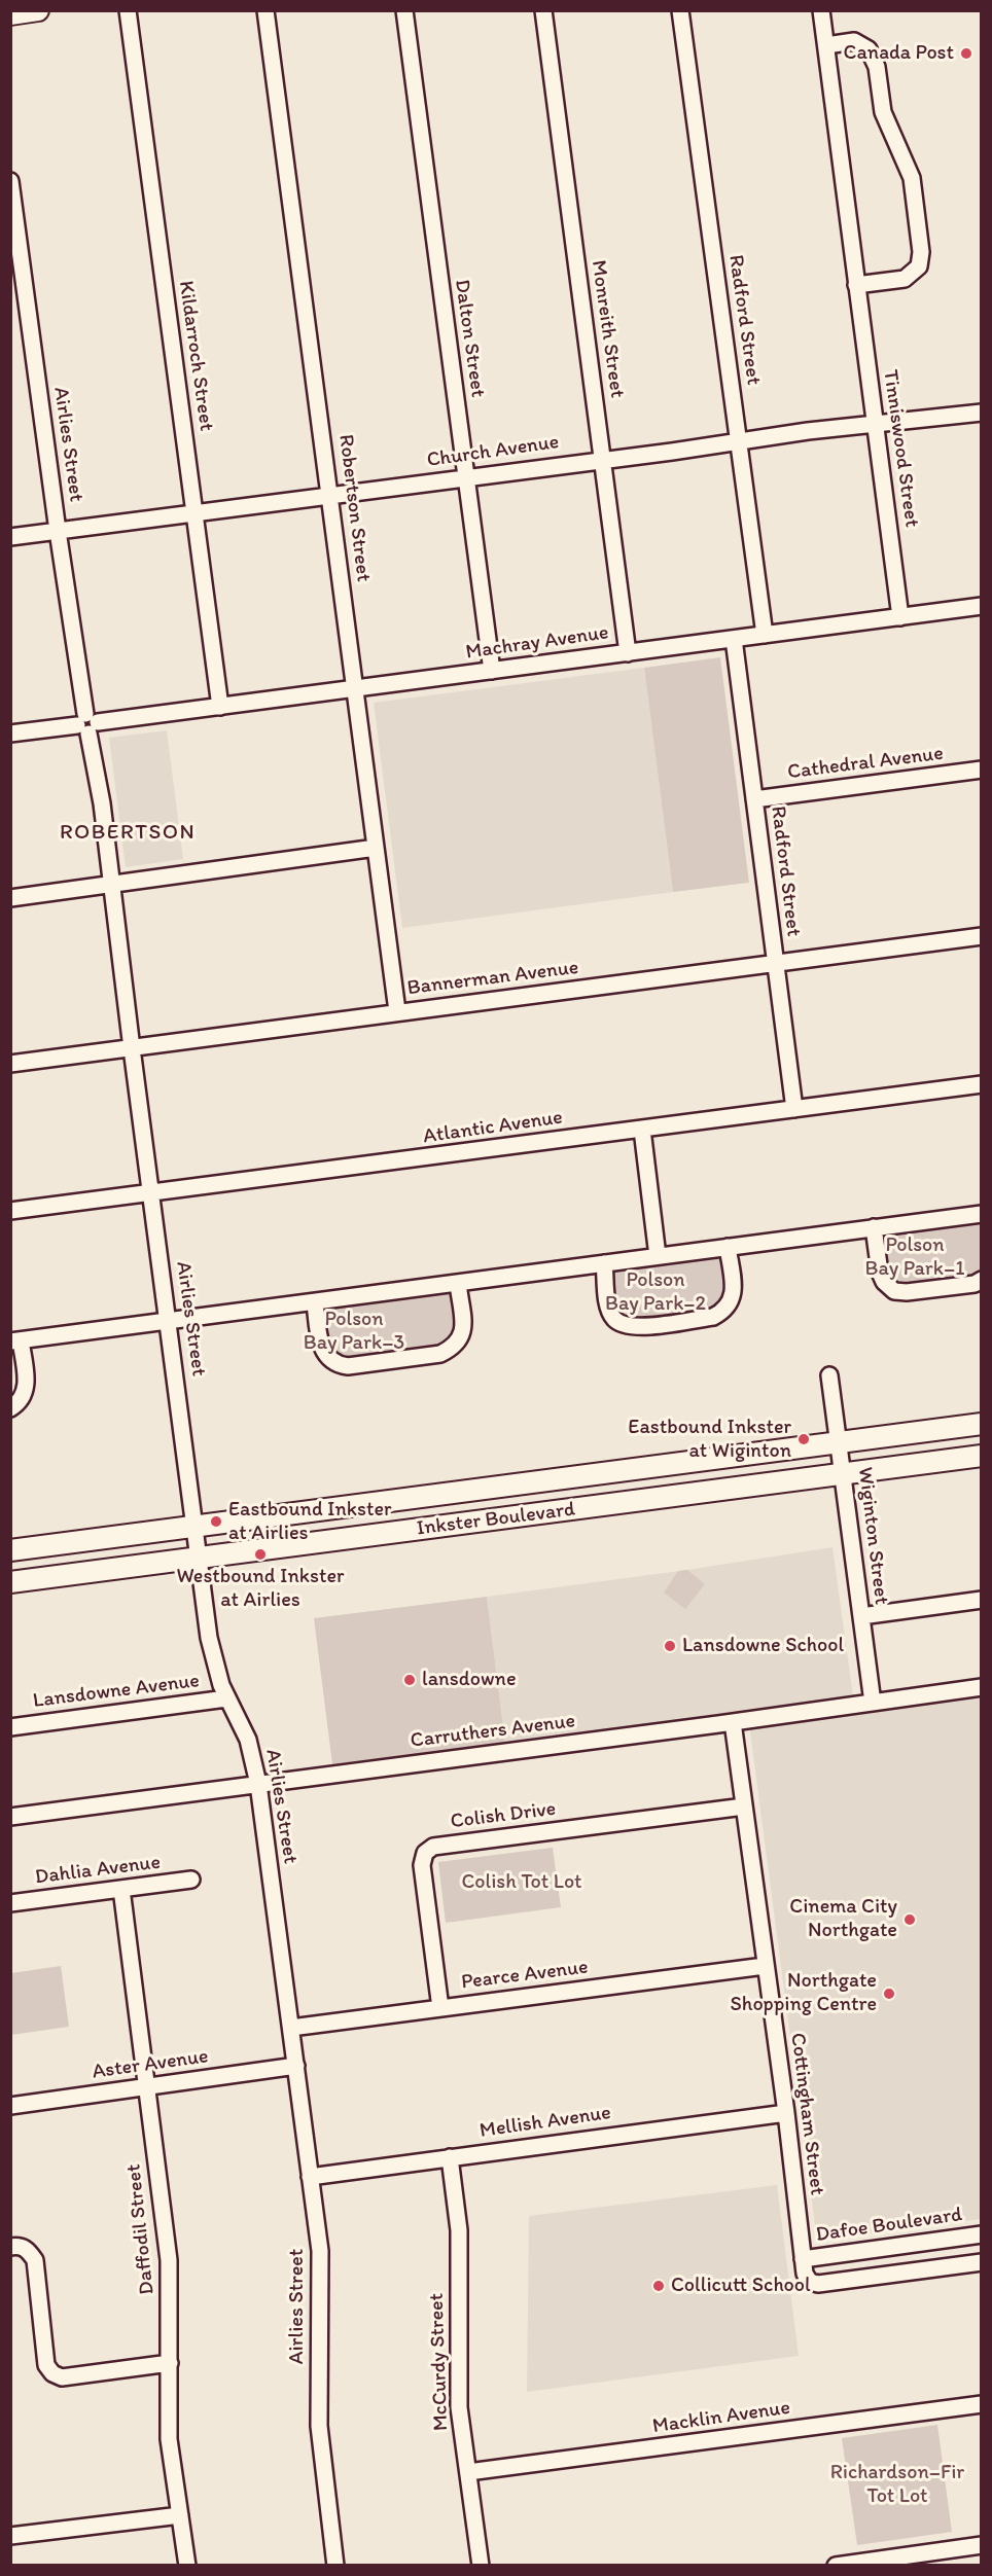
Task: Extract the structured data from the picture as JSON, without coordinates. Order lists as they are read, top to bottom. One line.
{"streets":{"main road":["Inkster Boulevard"],"street":["Radford Street","Monreith Street","Dalton Street","Kildarroch Street","Airlies Street","Tinniswood Street","Church Avenue","Robertson Street","Machray Avenue","Cathedral Avenue","Bannerman Avenue","Atlantic Avenue","Wiginton Street","Lansdowne Avenue","Carruthers Avenue","Colish Drive","Dahlia Avenue","Pearce Avenue","Aster Avenue","Cottingham Street","Mellish Avenue","Dafoe Boulevard","Daffodil Street","McCurdy Street","Macklin Avenue"]},"crossings":[["Radford Street","Church Avenue"],["Radford Street","Machray Avenue"],["Radford Street","Cathedral Avenue"],["Radford Street","Bannerman Avenue"],["Radford Street","Atlantic Avenue"],["Monreith Street","Church Avenue"],["Monreith Street","Machray Avenue"],["Dalton Street","Church Avenue"],["Dalton Street","Machray Avenue"],["Kildarroch Street","Church Avenue"],["Kildarroch Street","Machray Avenue"],["Airlies Street","Church Avenue"],["Airlies Street","Machray Avenue"],["Airlies Street","Bannerman Avenue"],["Airlies Street","Atlantic Avenue"],["Airlies Street","Inkster Boulevard"],["Airlies Street","Lansdowne Avenue"],["Airlies Street","Carruthers Avenue"],["Airlies Street","Pearce Avenue"],["Airlies Street","Aster Avenue"],["Airlies Street","Mellish Avenue"],["Tinniswood Street","Church Avenue"],["Tinniswood Street","Machray Avenue"],["Church Avenue","Robertson Street"],["Robertson Street","Machray Avenue"],["Robertson Street","Bannerman Avenue"],["Inkster Boulevard","Wiginton Street"],["Wiginton Street","Carruthers Avenue"],["Carruthers Avenue","Cottingham Street"],["Colish Drive","Pearce Avenue"],["Colish Drive","Cottingham Street"],["Dahlia Avenue","Daffodil Street"],["Pearce Avenue","Cottingham Street"],["Aster Avenue","Daffodil Street"],["Cottingham Street","Mellish Avenue"],["Cottingham Street","Dafoe Boulevard"],["Mellish Avenue","McCurdy Street"],["McCurdy Street","Macklin Avenue"]],"districts":["ROBERTSON"],"parks":["Polson Bay Park–1","Polson Bay Park–2","Polson Bay Park–3","Colish Tot Lot","Richardson–Fir Tot Lot"],"places":["Canada Post","Eastbound Inkster at Wiginton","Eastbound Inkster at Airlies","Westbound Inkster at Airlies","Lansdowne School","lansdowne","Cinema City Northgate","Northgate Shopping Centre","Collicutt School"]}
